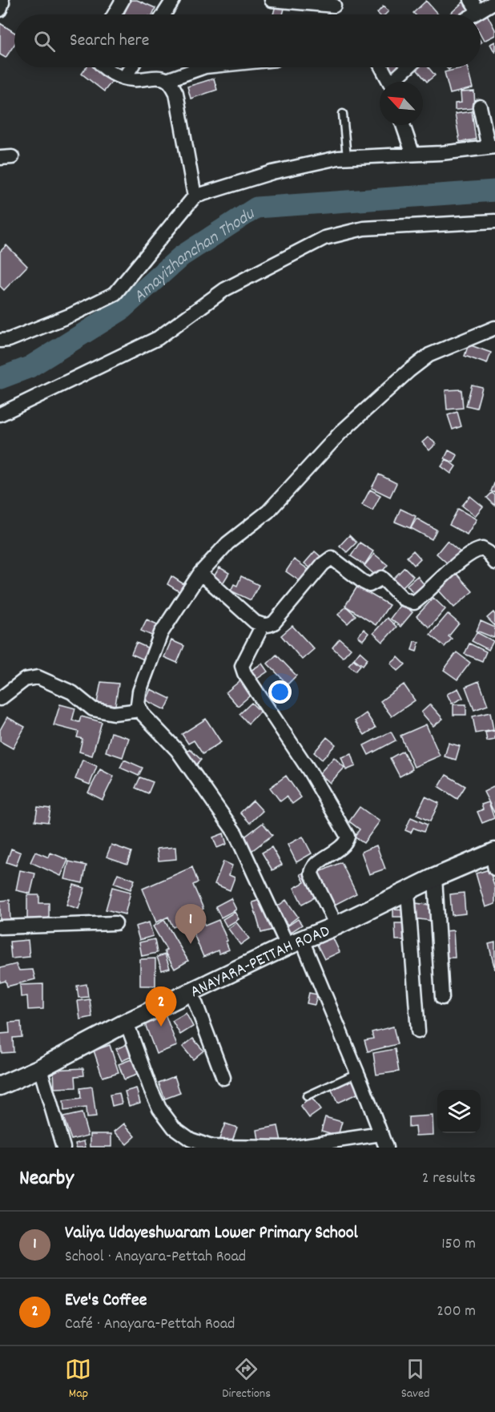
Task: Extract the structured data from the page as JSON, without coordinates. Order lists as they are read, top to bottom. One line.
{"streets":{"main road":["ANAYARA-PETTAH ROAD"]},"water":["Amayizhanchan Thodu"],"north":"top left","page":{"search":"Search here","pins":["1","2"],"heading":["Nearby","2 results"],"list":[{"mark":"1","name":"Valiya Udayeshwaram Lower Primary School","note":"School · Anayara-Pettah Road","value":"150 m"},{"mark":"2","name":"Eve's Coffee","note":"Café · Anayara-Pettah Road","value":"200 m"}],"nav":["Map","Directions","Saved"]}}
